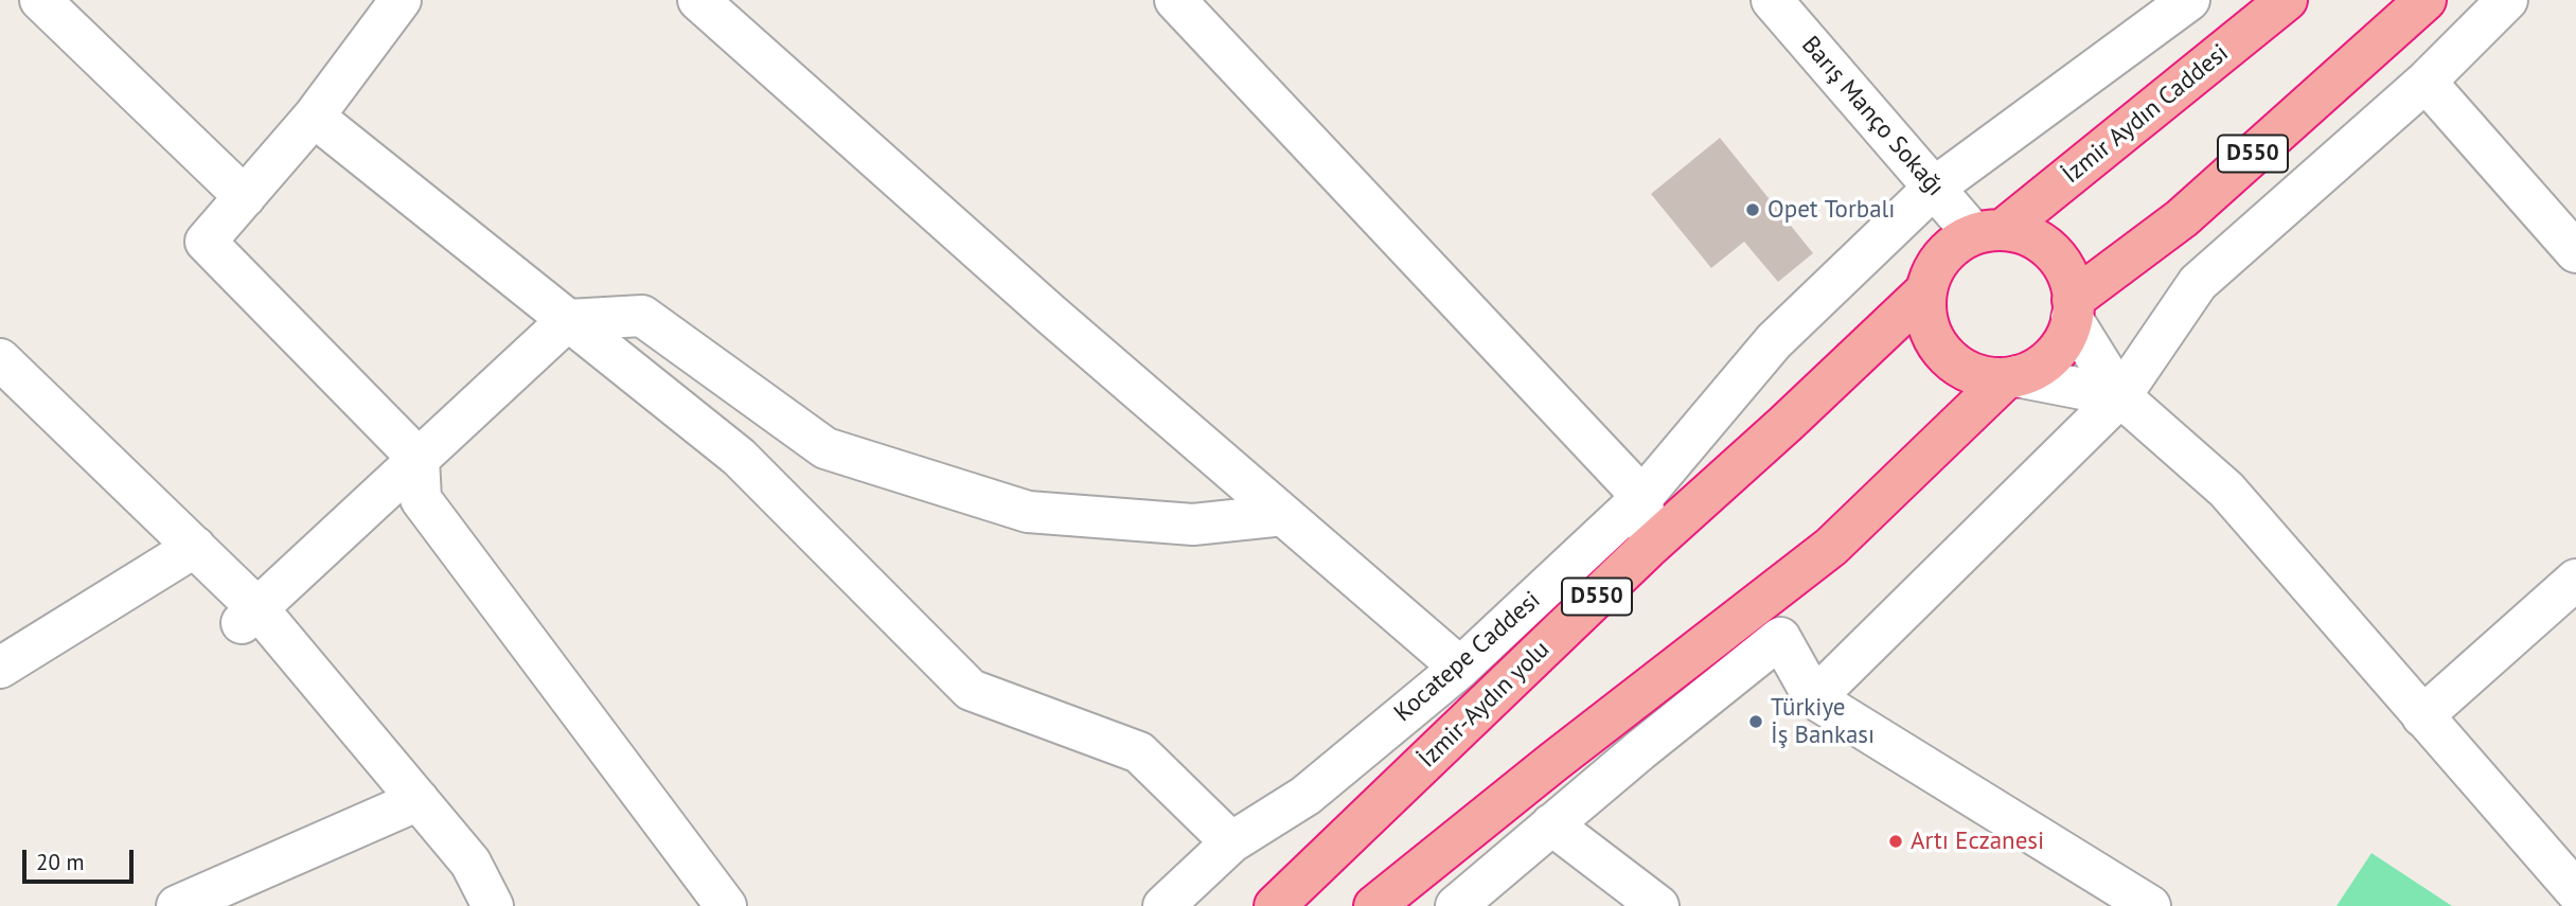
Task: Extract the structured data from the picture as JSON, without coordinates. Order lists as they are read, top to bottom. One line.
{"streets":{"highway":["İzmir Aydın Caddesi","D550","İzmir-Aydın yolu"],"street":["Barış Manço Sokağı","Kocatepe Caddesi"]},"crossings":[["İzmir Aydın Caddesi","Barış Manço Sokağı"],["İzmir Aydın Caddesi","D550"],["İzmir Aydın Caddesi","İzmir-Aydın yolu"],["Barış Manço Sokağı","D550"],["Barış Manço Sokağı","Kocatepe Caddesi"],["Barış Manço Sokağı","İzmir-Aydın yolu"],["D550","İzmir-Aydın yolu"]],"places":["Opet Torbalı","Türkiye İş Bankası","Artı Eczanesi"],"scale_bar":"20 m"}
